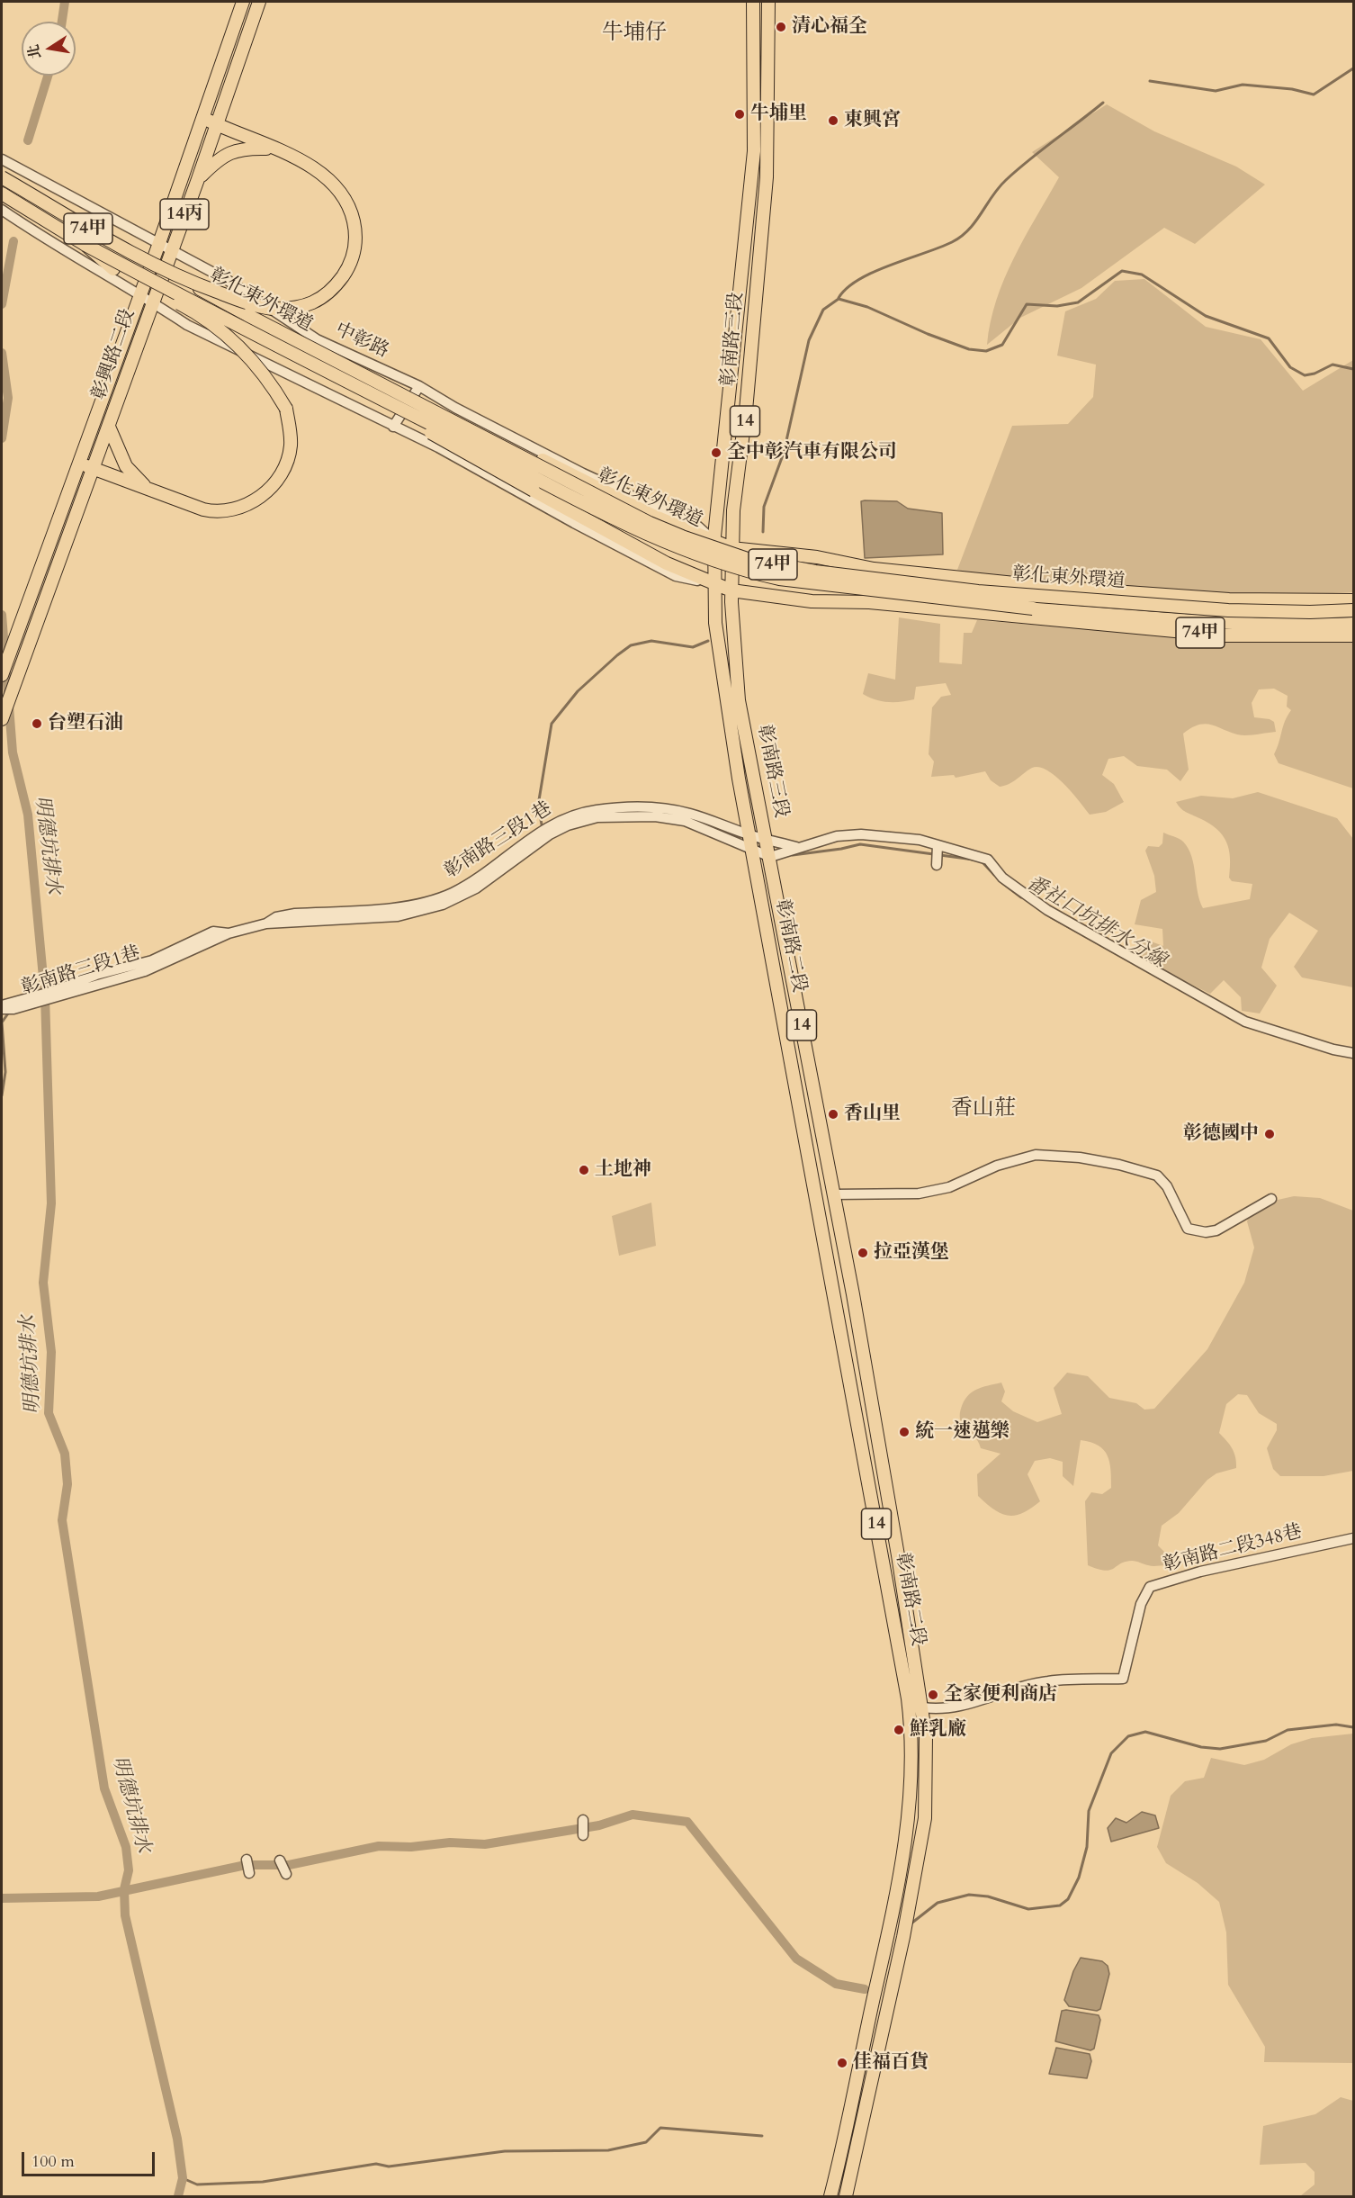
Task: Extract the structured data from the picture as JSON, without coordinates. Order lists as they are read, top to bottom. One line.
{"streets":{"main road":["14丙","74甲","彰化東外環道","彰南路三段","彰興路二段","14","彰南路二段"],"street":["中彰路","彰南路三段1巷","彰南路二段348巷"]},"crossings":[["74甲","彰化東外環道"],["74甲","彰南路三段"],["彰化東外環道","彰南路三段"],["彰化東外環道","中彰路"],["彰南路三段","中彰路"],["彰南路三段","14"],["彰南路三段","彰南路三段1巷"],["中彰路","彰興路二段"],["14","彰南路三段1巷"],["14","彰南路二段"],["彰南路三段1巷","彰南路二段"],["彰南路二段","彰南路二段348巷"]],"districts":["牛埔仔","香山莊"],"water":["明德坑排水","番社口坑排水分線"],"places":["清心福全","牛埔里","東興宮","全中彰汽車有限公司","台塑石油","香山里","彰德國中","土地神","拉亞漢堡","統一速邁樂","全家便利商店","鮮乳廠","佳福百貨"],"scale_bar":"100 m","north":"left"}
